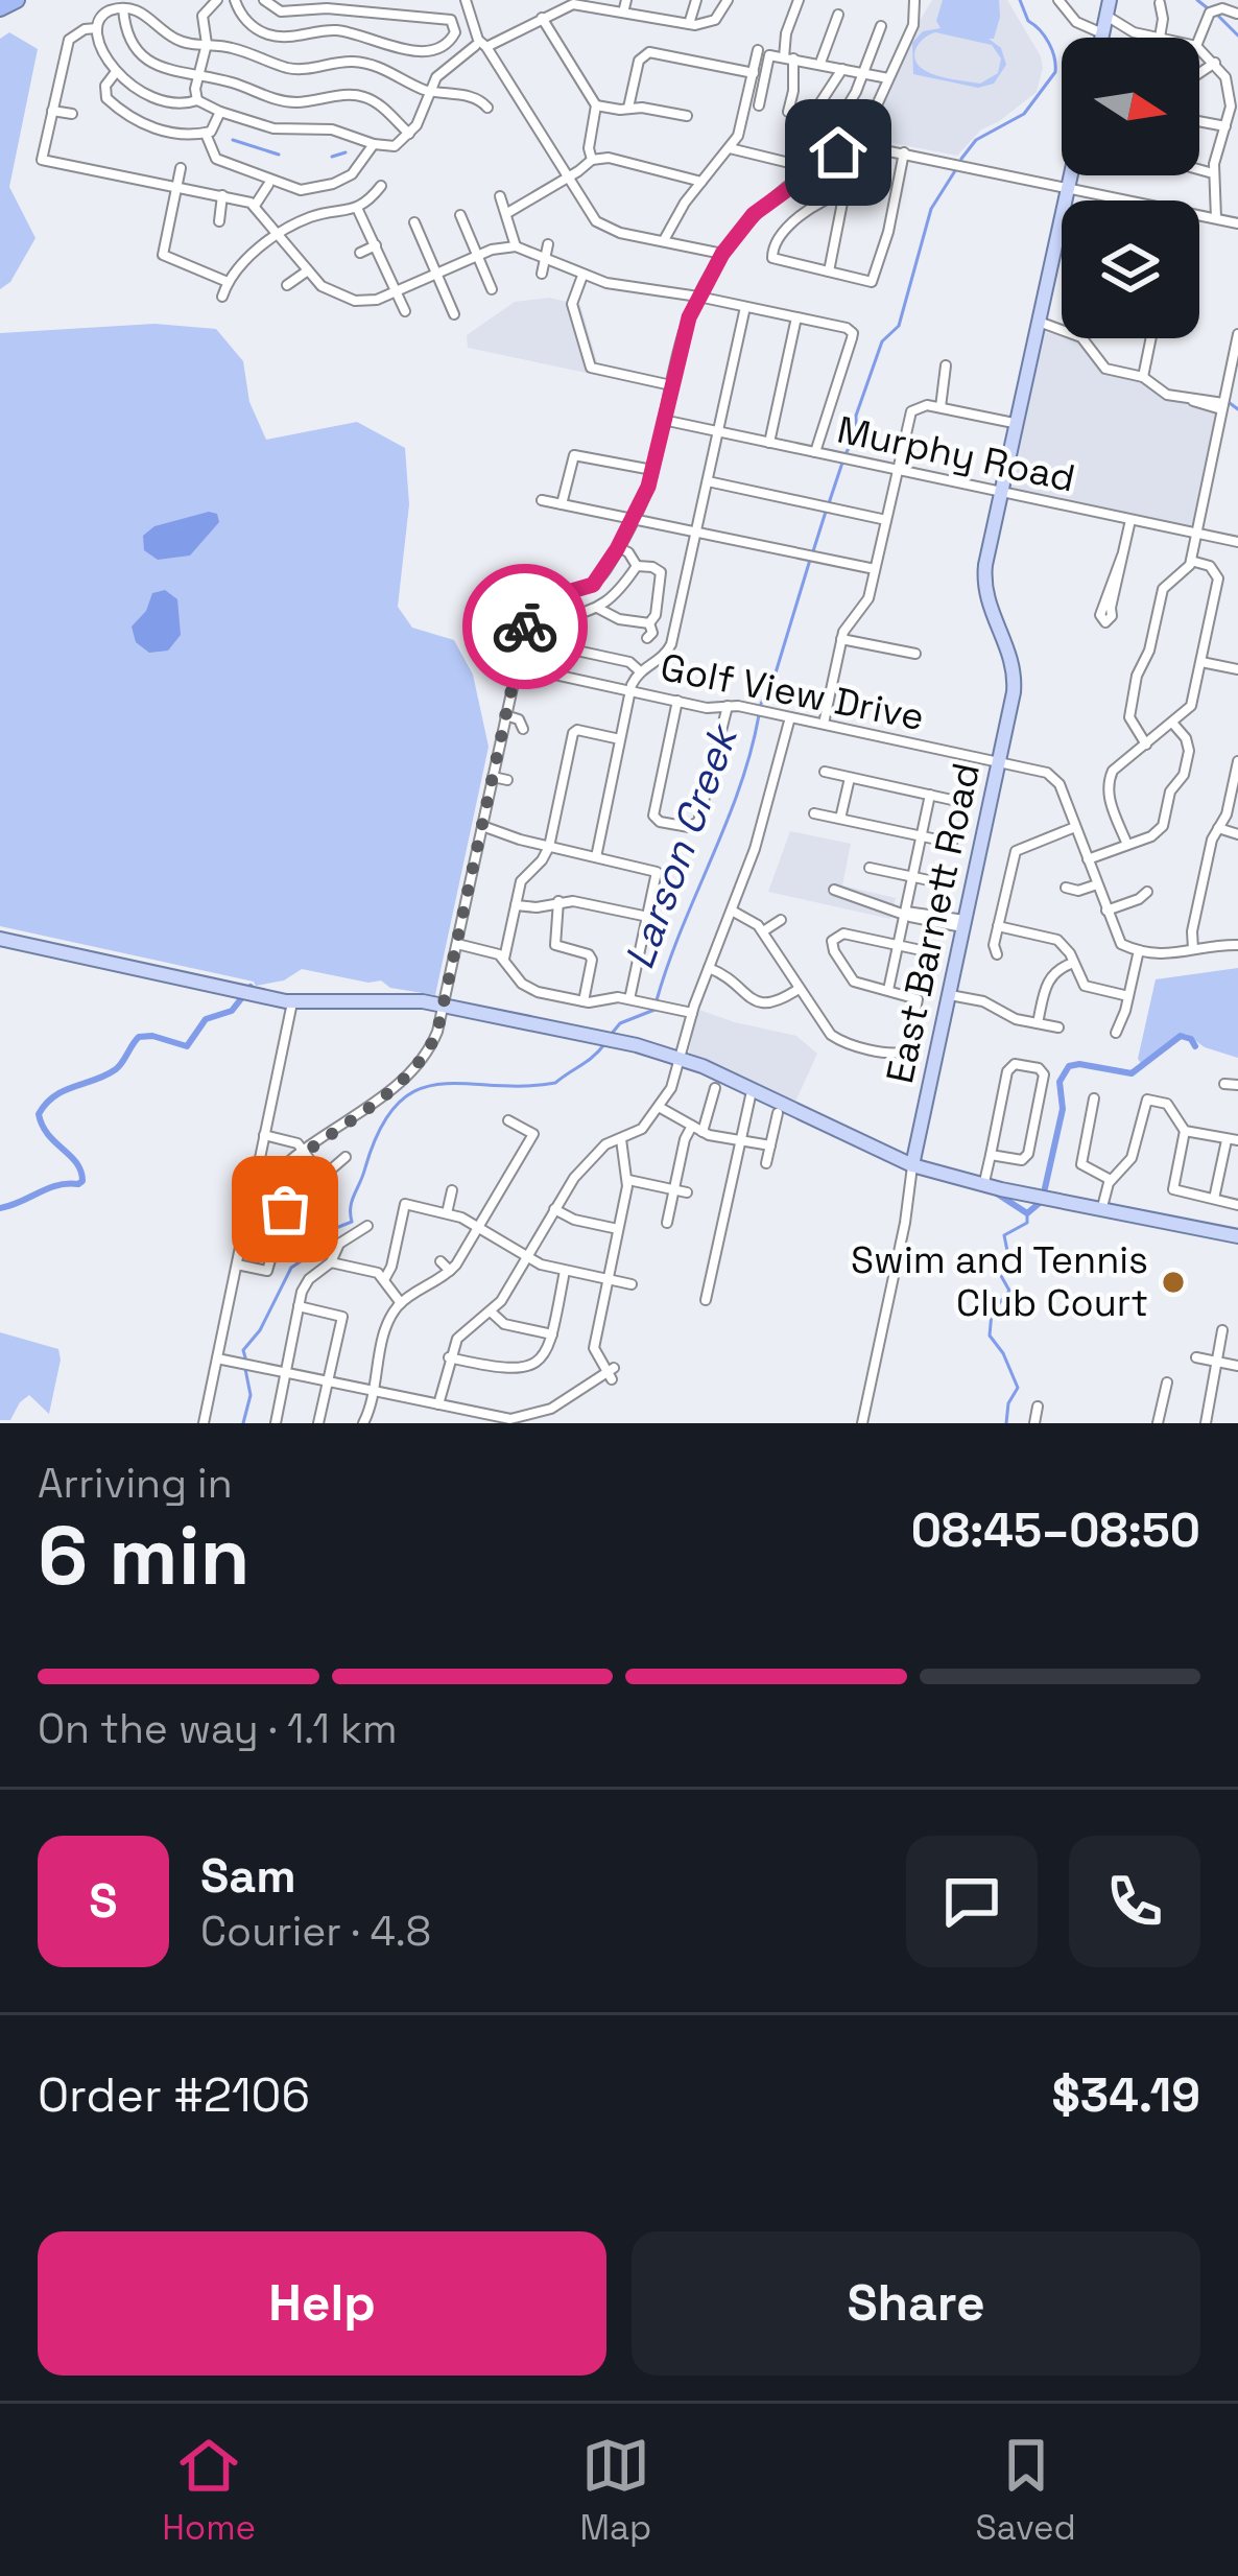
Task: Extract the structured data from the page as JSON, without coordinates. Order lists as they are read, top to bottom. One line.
{"streets":{"main road":["East Barnett Road"],"street":["Murphy Road","Golf View Drive"]},"crossings":[["Murphy Road","East Barnett Road"],["Golf View Drive","East Barnett Road"]],"water":["Larson Creek"],"places":["Swim and Tennis Club Court"],"north":"right","page":{"heading":["6 min","Arriving in","08:45–08:50"],"panel":["Sam","Courier · 4.8","Order #2106","$34.19"],"bar":"On the way · 1.1 km","round":"S","buttons":["Help","Share"],"tabs":["Home","Map","Saved"]}}
